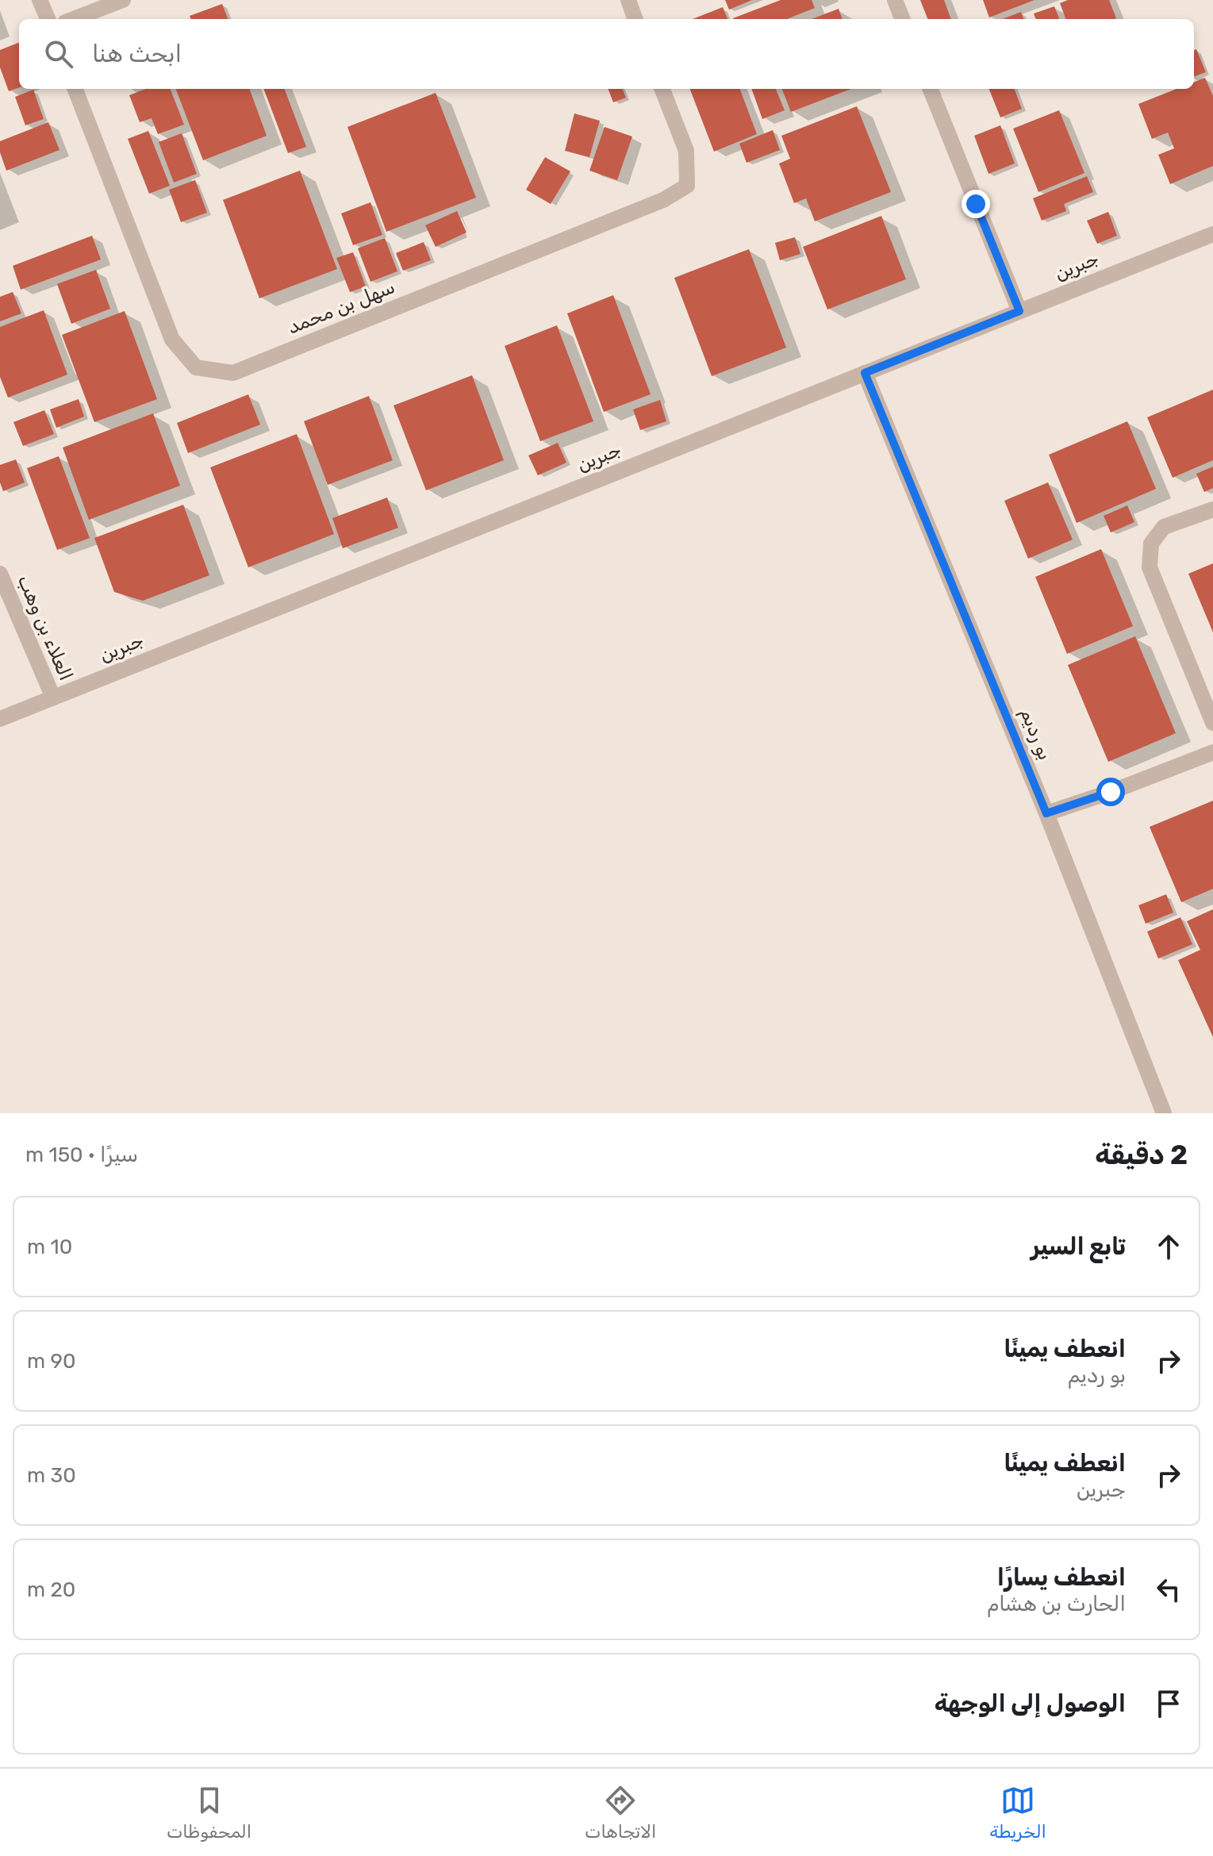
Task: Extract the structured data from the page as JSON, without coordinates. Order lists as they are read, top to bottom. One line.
{"streets":{"street":["جبرين","سهل بن محمد","العلاء بن وهب","بو رديم"]},"crossings":[["جبرين","العلاء بن وهب"],["جبرين","بو رديم"]],"page":{"search":"ابحث هنا","heading":["2 دقيقة","سيرًا · 150 m"],"list":[["تابع السير","10 m"],["انعطف يمينًا","بو رديم","90 m"],["انعطف يمينًا","جبرين","30 m"],["انعطف يسارًا","الحارث بن هشام","20 m"],"الوصول إلى الوجهة"],"nav":["الخريطة","الاتجاهات","المحفوظات"]}}
